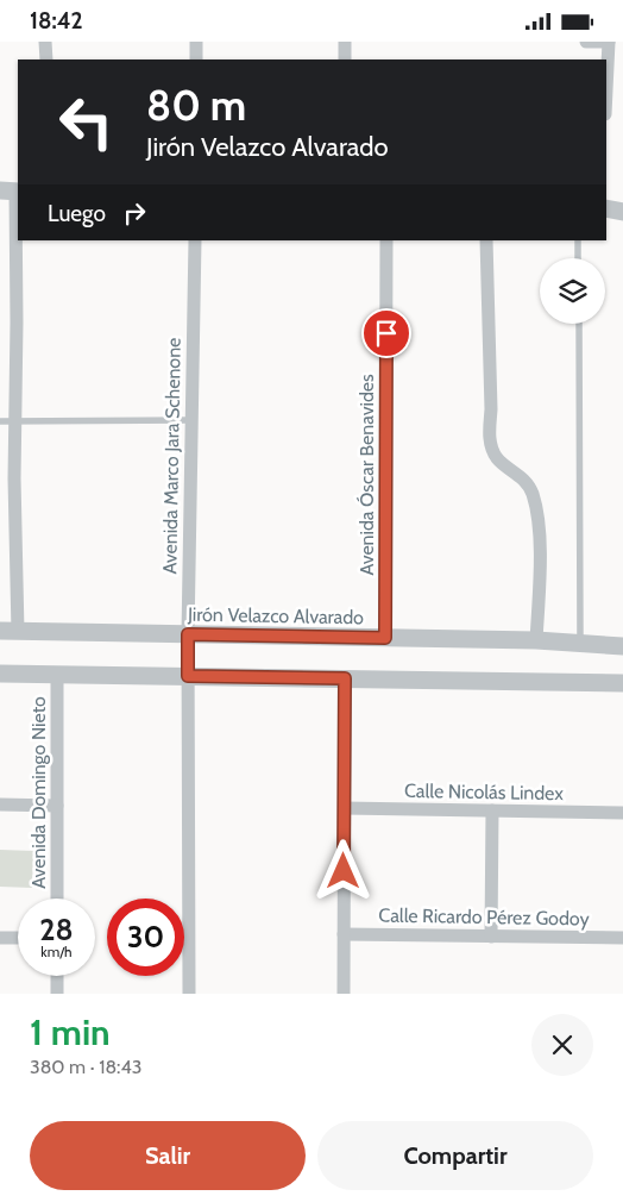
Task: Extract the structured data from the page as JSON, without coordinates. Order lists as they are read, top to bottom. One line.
{"streets":{"street":["Avenida Marco Jara Schenone","Avenida Óscar Benavides","Jirón Velazco Alvarado","Calle Nicolás Lindex","Avenida Domingo Nieto","Calle Ricardo Pérez Godoy"]},"crossings":[["Avenida Marco Jara Schenone","Jirón Velazco Alvarado"],["Avenida Óscar Benavides","Jirón Velazco Alvarado"]],"page":{"status":"18:42","turn":["80 m","Jirón Velazco Alvarado"],"then":"Luego","speed":"28 km/h","limit":"30","heading":["1 min","380 m · 18:43"],"buttons":["Salir","Compartir"]}}
